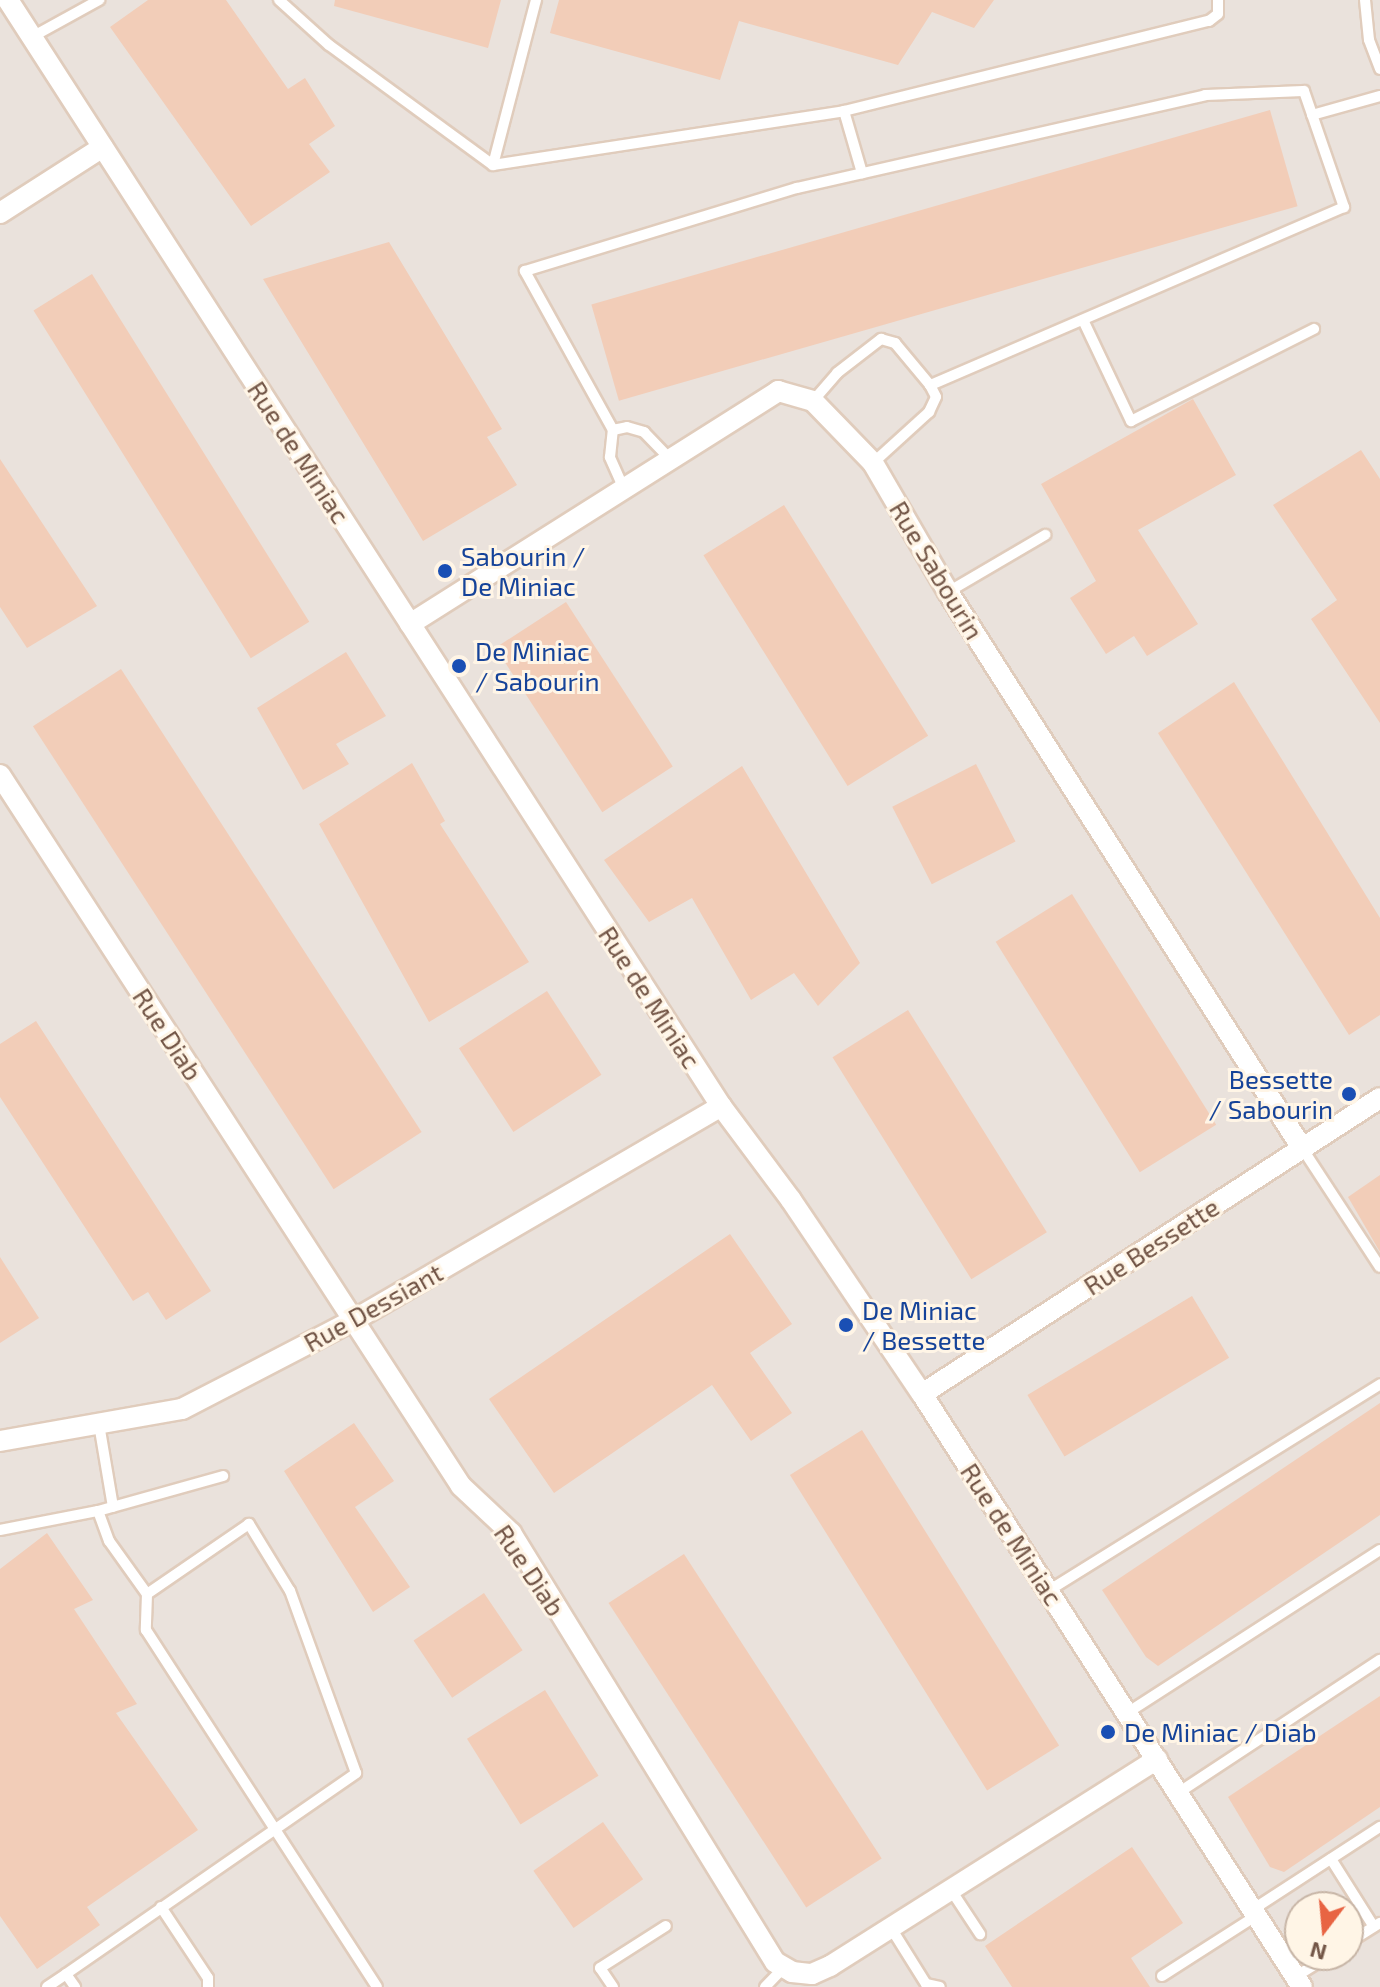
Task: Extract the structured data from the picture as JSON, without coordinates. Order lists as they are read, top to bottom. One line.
{"streets":{"street":["Rue de Miniac","Rue Sabourin","Rue Diab","Rue Bessette","Rue Dessiant"]},"crossings":[["Rue de Miniac","Rue Bessette"],["Rue de Miniac","Rue Dessiant"],["Rue Sabourin","Rue Bessette"],["Rue Diab","Rue Dessiant"]],"places":["Sabourin / De Miniac","De Miniac / Sabourin","Bessette / Sabourin","De Miniac / Bessette","De Miniac / Diab"],"north":"bottom"}
